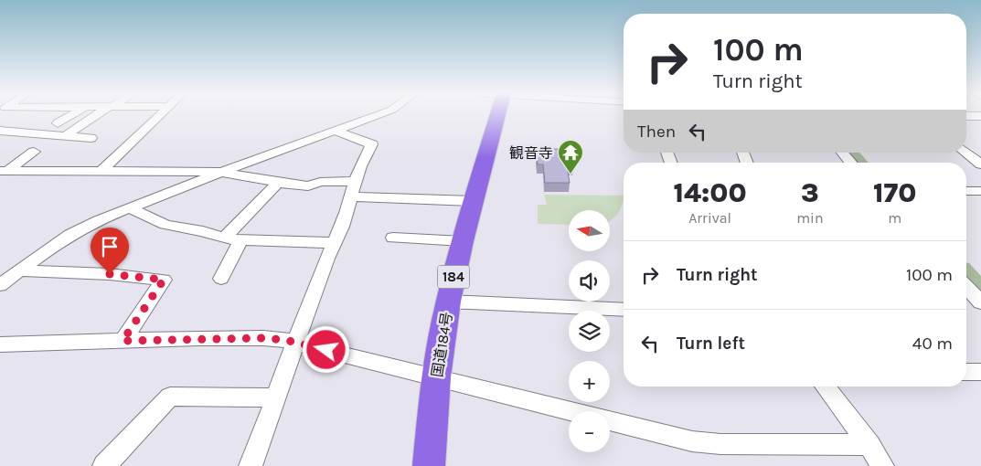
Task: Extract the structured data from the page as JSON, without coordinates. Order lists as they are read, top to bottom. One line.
{"streets":{"highway":["184","国道184号"]},"places":{"temple":["観音寺"]},"north":"left","page":{"turn":["100 m","Turn right"],"then":"Then","eta":["14:00","Arrival","3","min","170","m"],"map_buttons":["+","−"],"list":[{"name":"Turn right","value":"100 m"},{"name":"Turn left","value":"40 m"}]}}
